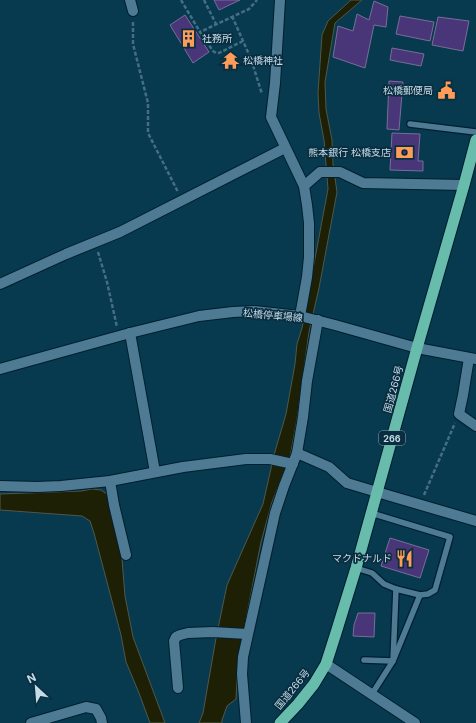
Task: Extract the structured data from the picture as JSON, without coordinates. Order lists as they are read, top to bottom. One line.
{"streets":{"highway":["国道266号","266"],"street":["松橋停車場線"]},"crossings":[["松橋停車場線","国道266号"]],"places":{"building":["社務所"],"temple":["松橋神社"],"public building":["松橋郵便局"],"bank":["熊本銀行 松橋支店"],"restaurant":["マクドナルド"]},"north":"top left"}
